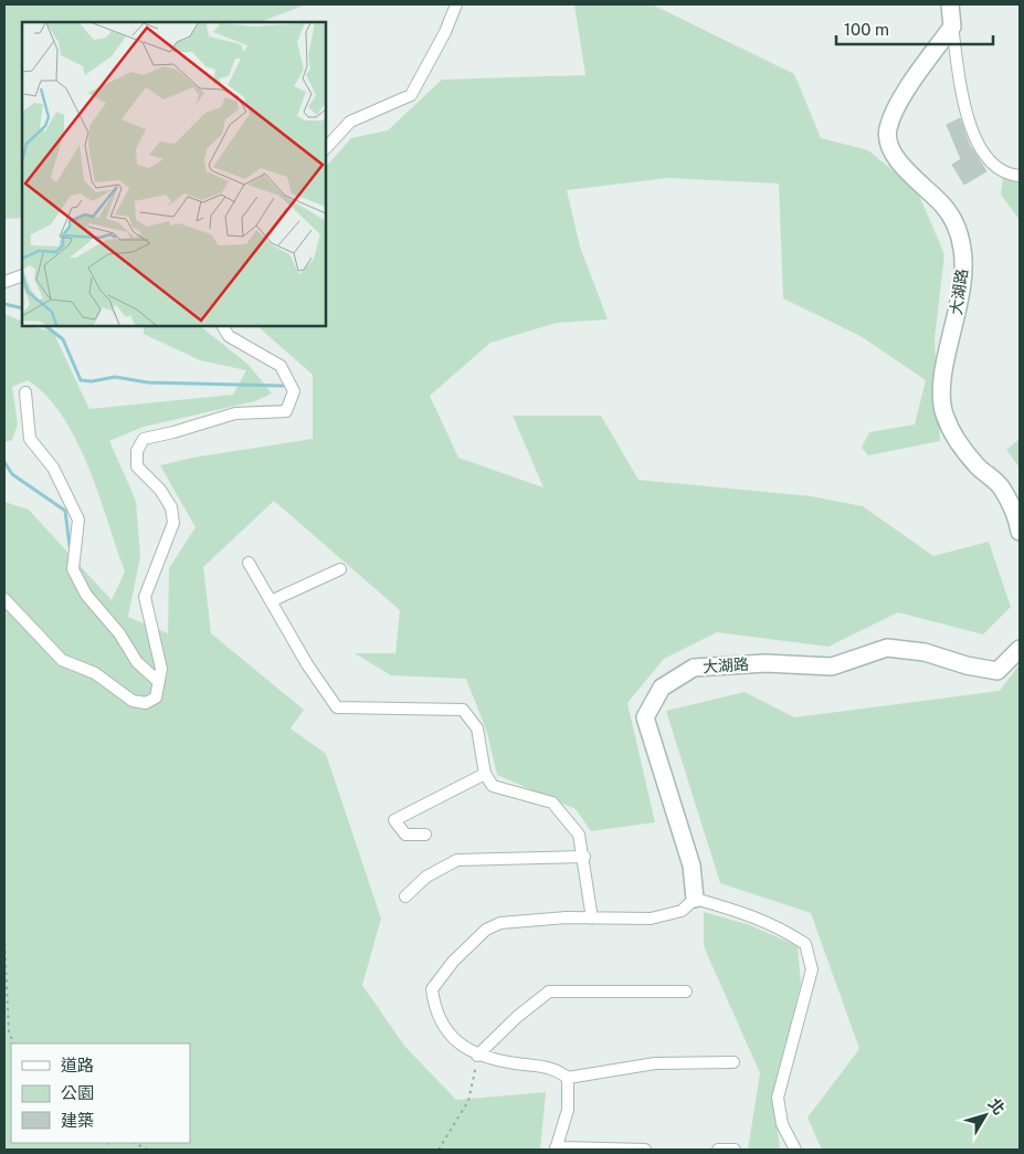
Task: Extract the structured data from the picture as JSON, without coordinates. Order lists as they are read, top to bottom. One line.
{"streets":{"street":["大湖路"]},"legend":["道路","公園","建築"],"scale_bar":"100 m","north":"top right"}
